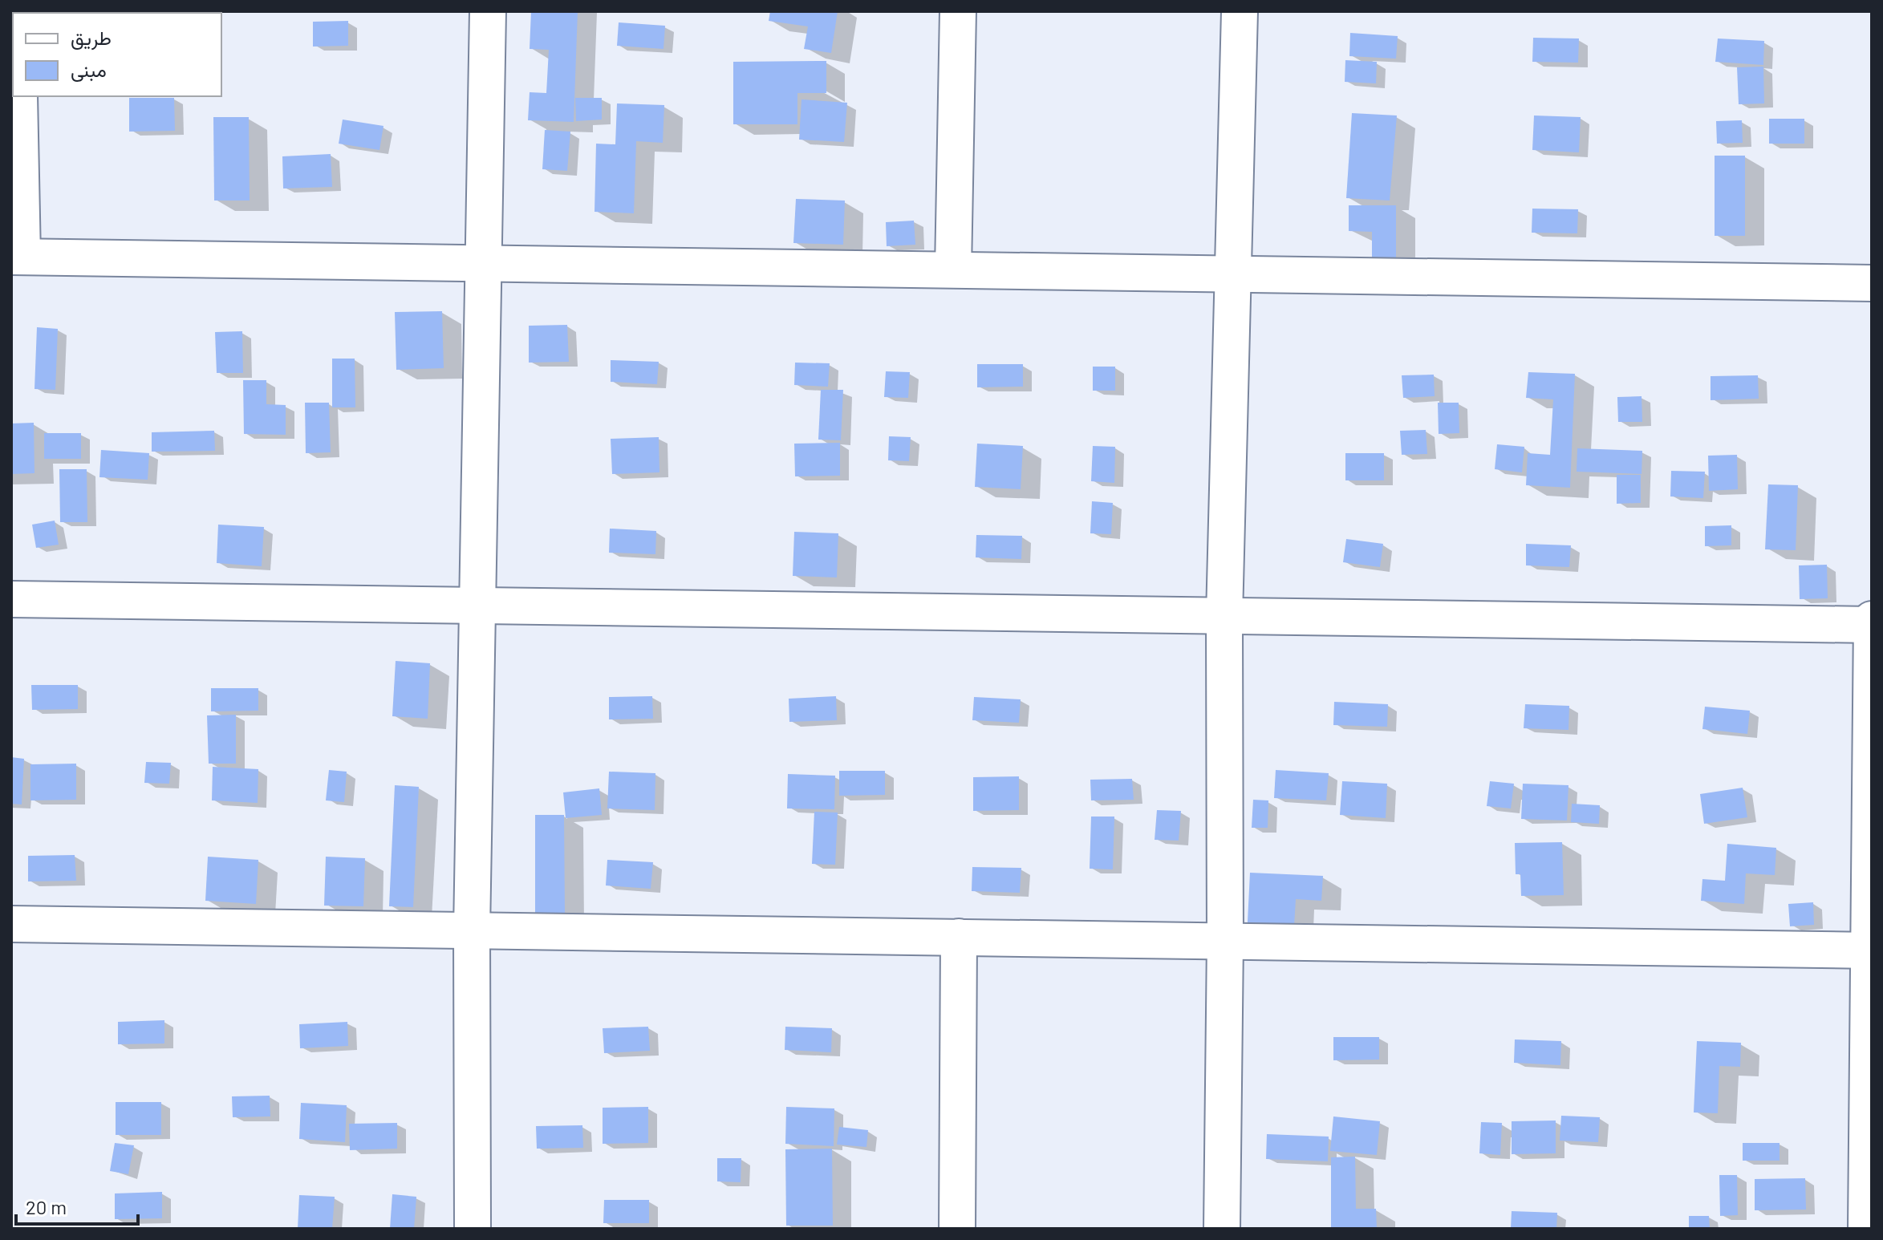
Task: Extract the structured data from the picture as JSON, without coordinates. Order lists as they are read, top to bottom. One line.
{"legend":["طريق","مبنى"],"scale_bar":"20 m"}
